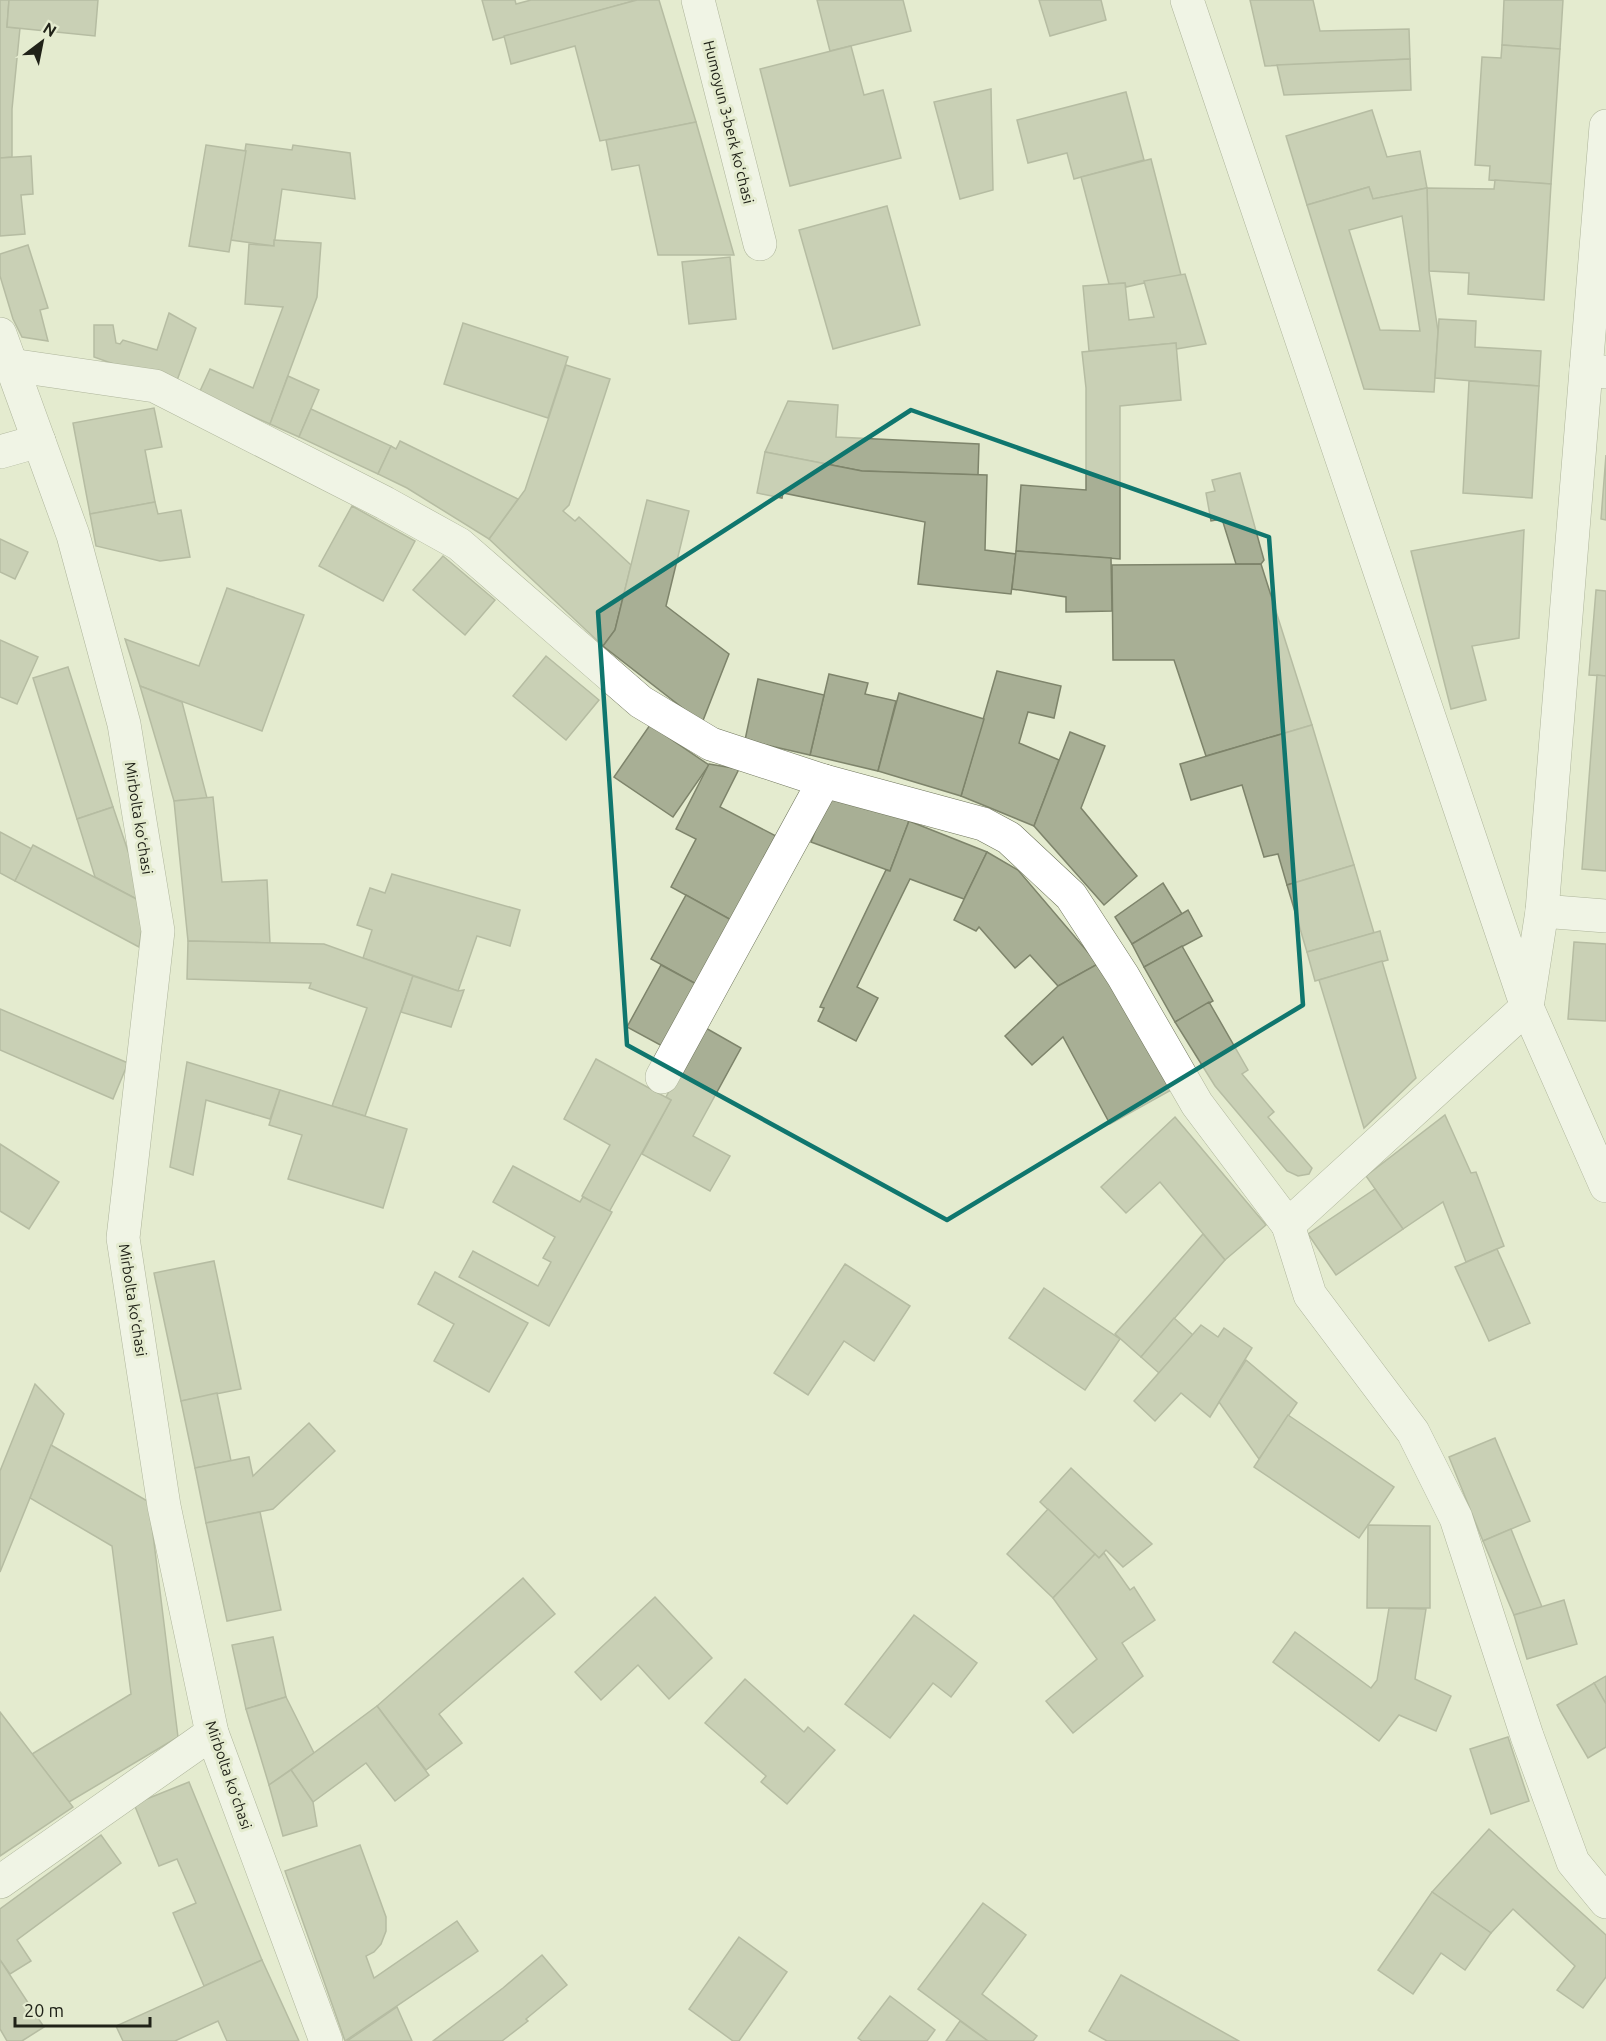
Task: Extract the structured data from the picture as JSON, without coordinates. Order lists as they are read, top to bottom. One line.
{"streets":{"street":["Humoyun 3-berk koʻchasi","Mirbolta koʻchasi"]},"scale_bar":"20 m","north":"top right"}
